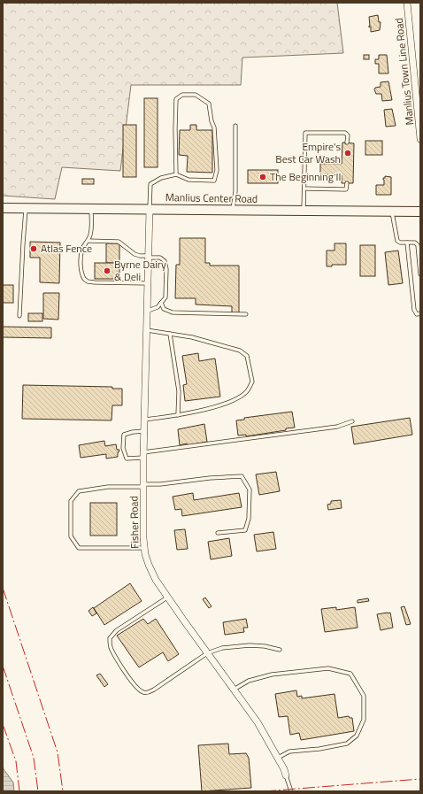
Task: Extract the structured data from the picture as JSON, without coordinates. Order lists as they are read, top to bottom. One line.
{"streets":{"main road":["Manlius Center Road"],"street":["Manlius Town Line Road","Fisher Road"]},"crossings":[["Manlius Center Road","Fisher Road"]],"places":["Empire's Best Car Wash","The Beginning II","Atlas Fence","Byrne Dairy & Deli"]}
